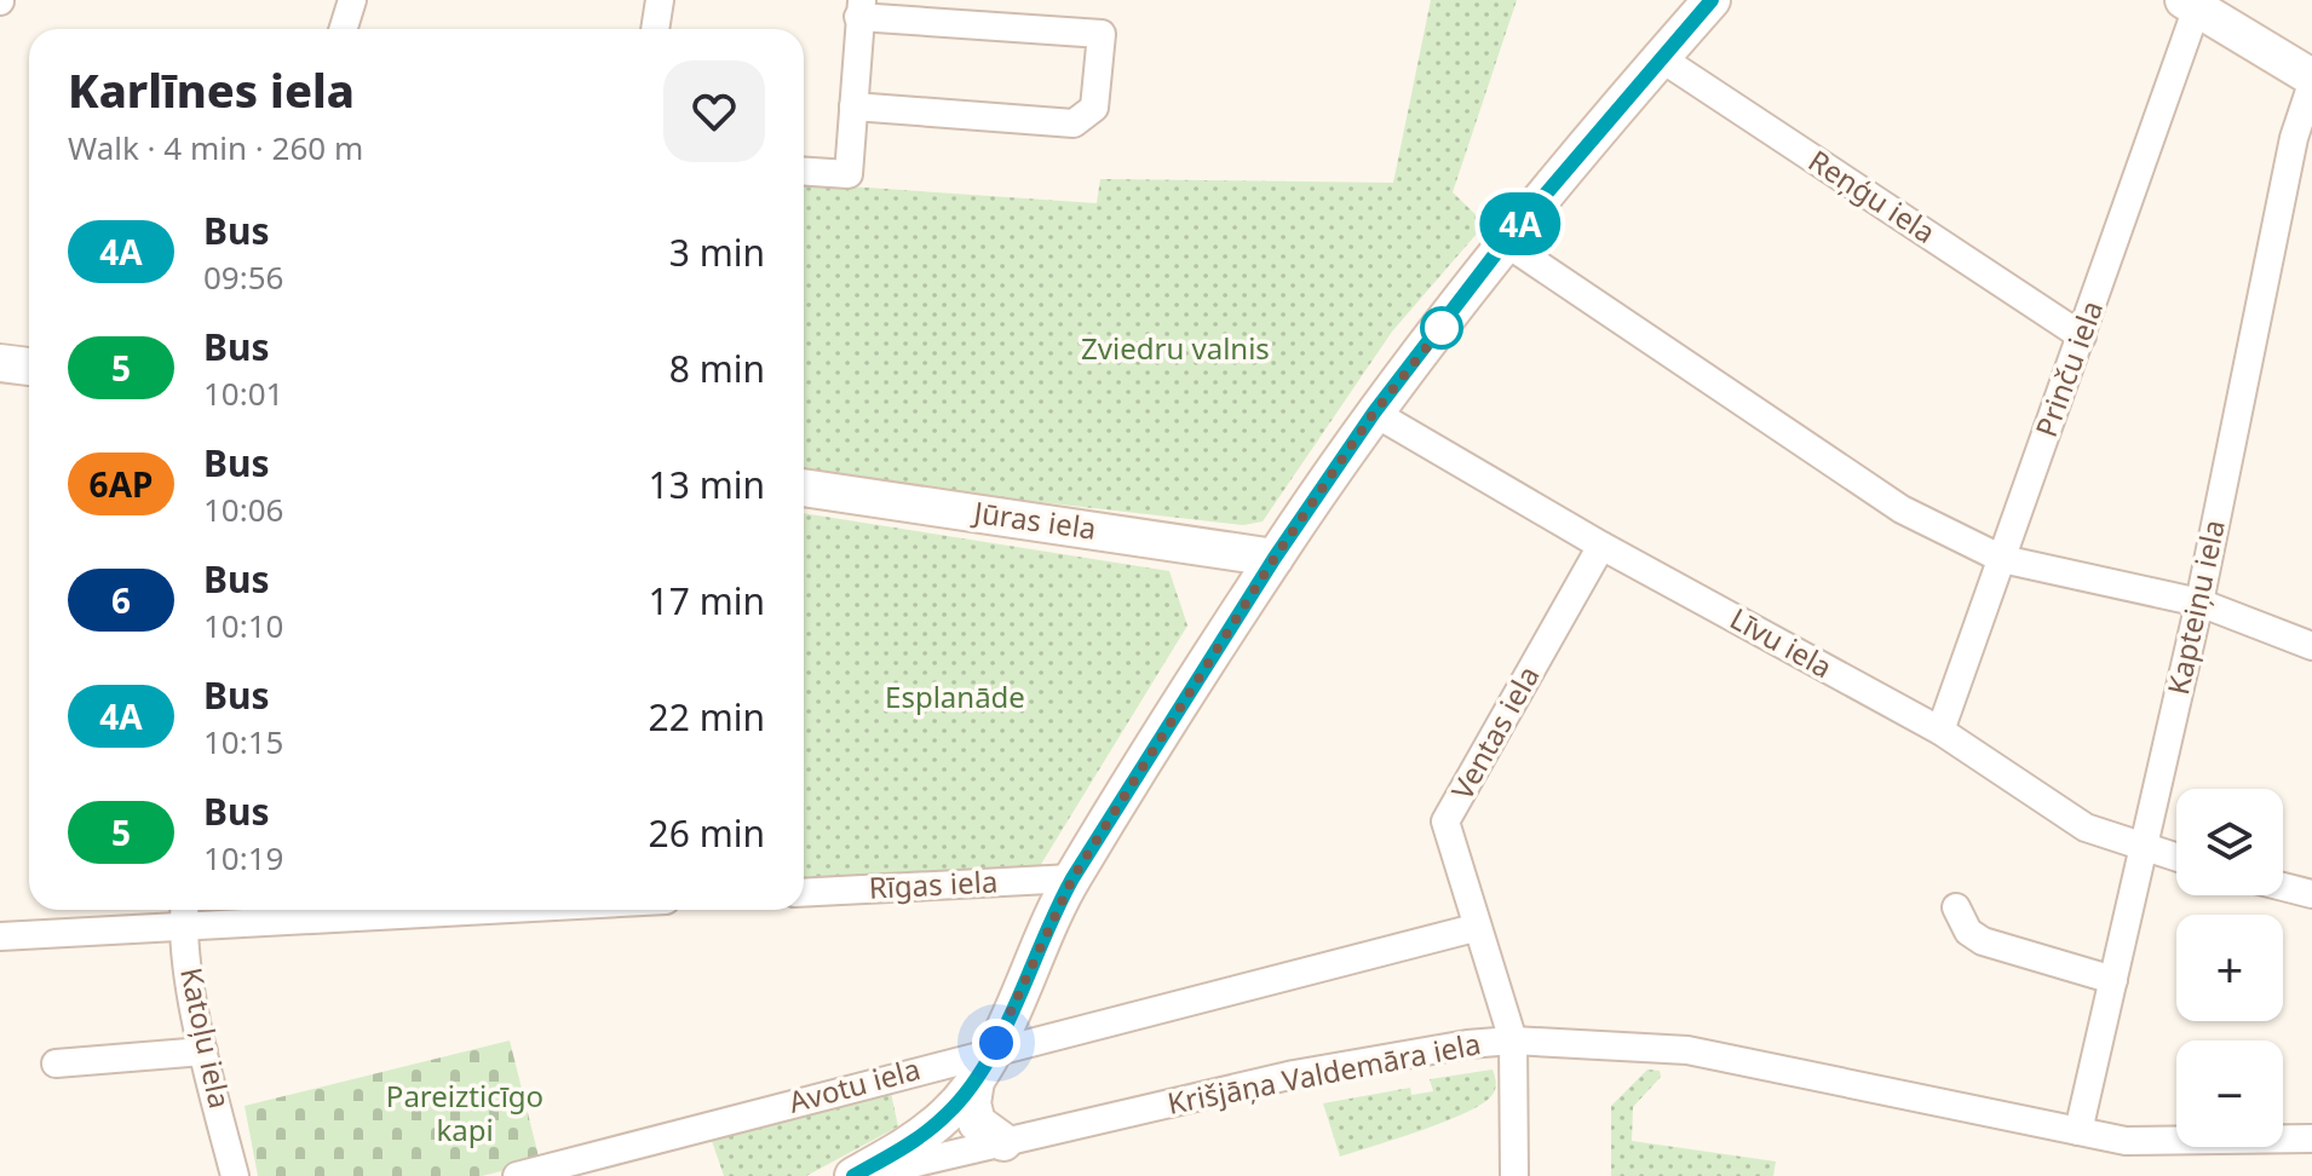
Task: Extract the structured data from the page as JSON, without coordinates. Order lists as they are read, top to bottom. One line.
{"streets":{"street":["Reņģu iela","Prinču iela","Jūras iela","Kapteiņu iela","Līvu iela","Ventas iela","Rīgas iela","Katoļu iela","Krišjāņa Valdemāra iela","Avotu iela"]},"crossings":[["Reņģu iela","Prinču iela"],["Prinču iela","Līvu iela"],["Kapteiņu iela","Līvu iela"],["Kapteiņu iela","Krišjāņa Valdemāra iela"],["Līvu iela","Ventas iela"],["Ventas iela","Krišjāņa Valdemāra iela"],["Ventas iela","Avotu iela"]],"parks":["Zviedru valnis","Esplanāde","Pareizticīgo kapi"],"lines":["bus line 4A"],"page":{"on_map":"4A","heading":["Karlīnes iela","Walk · 4 min · 260 m"],"list":[{"mark":"4A","name":"Bus","note":"09:56","value":"3 min"},{"mark":"5","name":"Bus","note":"10:01","value":"8 min"},{"mark":"6AP","name":"Bus","note":"10:06","value":"13 min"},{"mark":"6","name":"Bus","note":"10:10","value":"17 min"},{"mark":"4A","name":"Bus","note":"10:15","value":"22 min"},{"mark":"5","name":"Bus","note":"10:19","value":"26 min"}],"map_buttons":["+","−"]}}
